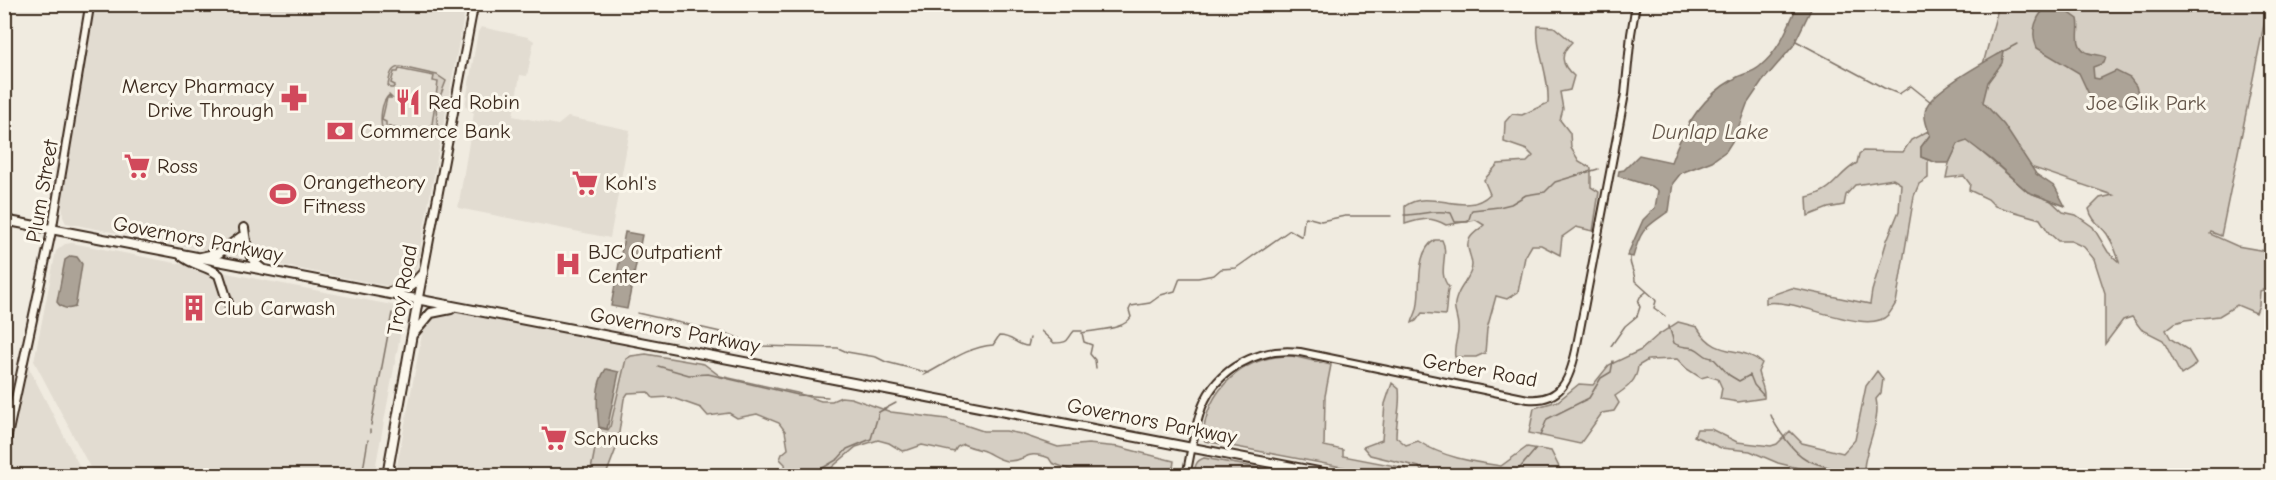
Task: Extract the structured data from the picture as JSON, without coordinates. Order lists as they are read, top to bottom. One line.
{"streets":{"main road":["Plum Street","Governors Parkway","Troy Road"],"street":["Gerber Road"]},"crossings":[["Plum Street","Governors Parkway"],["Governors Parkway","Troy Road"],["Governors Parkway","Gerber Road"]],"water":["Dunlap Lake"],"parks":["Joe Glik Park"],"places":{"pharmacy":["Mercy Pharmacy Drive Through"],"restaurant":["Red Robin"],"bank":["Commerce Bank"],"supermarket":["Ross","Kohl's","Schnucks"],"sports":["Orangetheory Fitness"],"hospital":["BJC Outpatient Center"],"building":["Club Carwash"]}}
